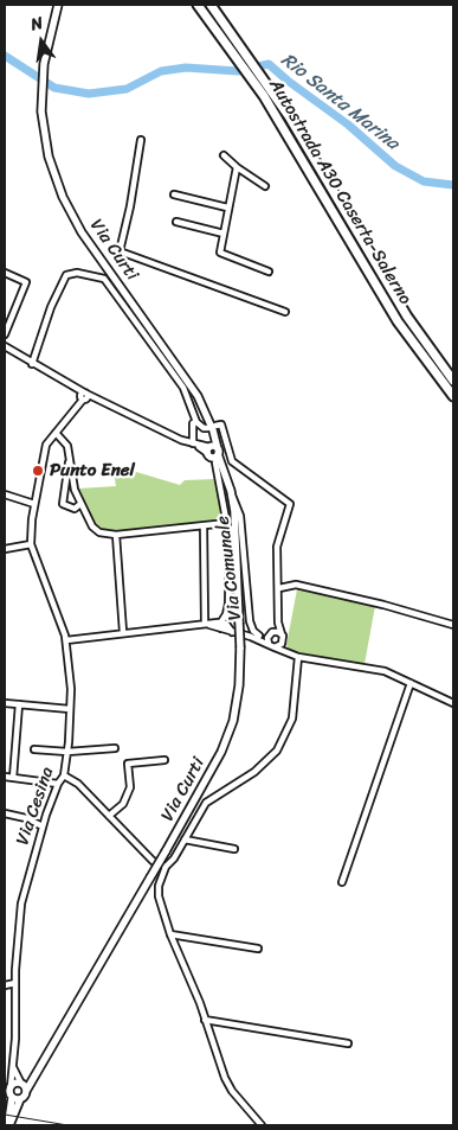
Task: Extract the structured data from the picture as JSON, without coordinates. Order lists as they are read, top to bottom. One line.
{"streets":{"highway":["Autostrada A30 Caserta-Salerno"],"main road":["Via Curti","Via Cesina"],"street":["Via Comunale"]},"crossings":[["Via Curti","Via Comunale"],["Via Curti","Via Cesina"]],"water":["Rio Santa Marina"],"places":["Punto Enel"],"north":"top"}
